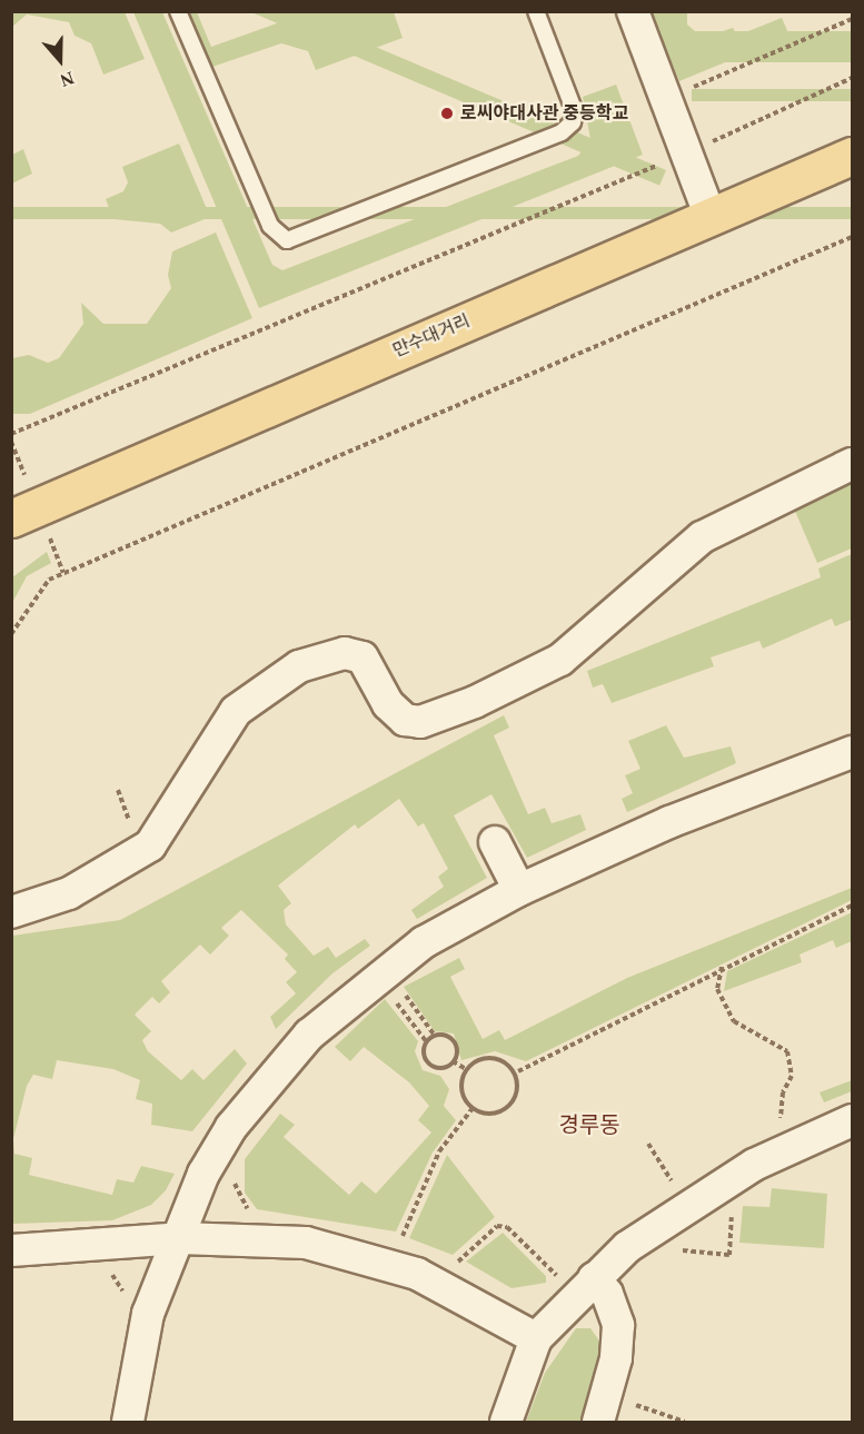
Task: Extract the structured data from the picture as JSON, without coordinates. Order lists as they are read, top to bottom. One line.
{"streets":{"main road":["만수대거리"]},"districts":["경루동"],"places":["로씨야대사관 중등학교"],"north":"bottom"}
